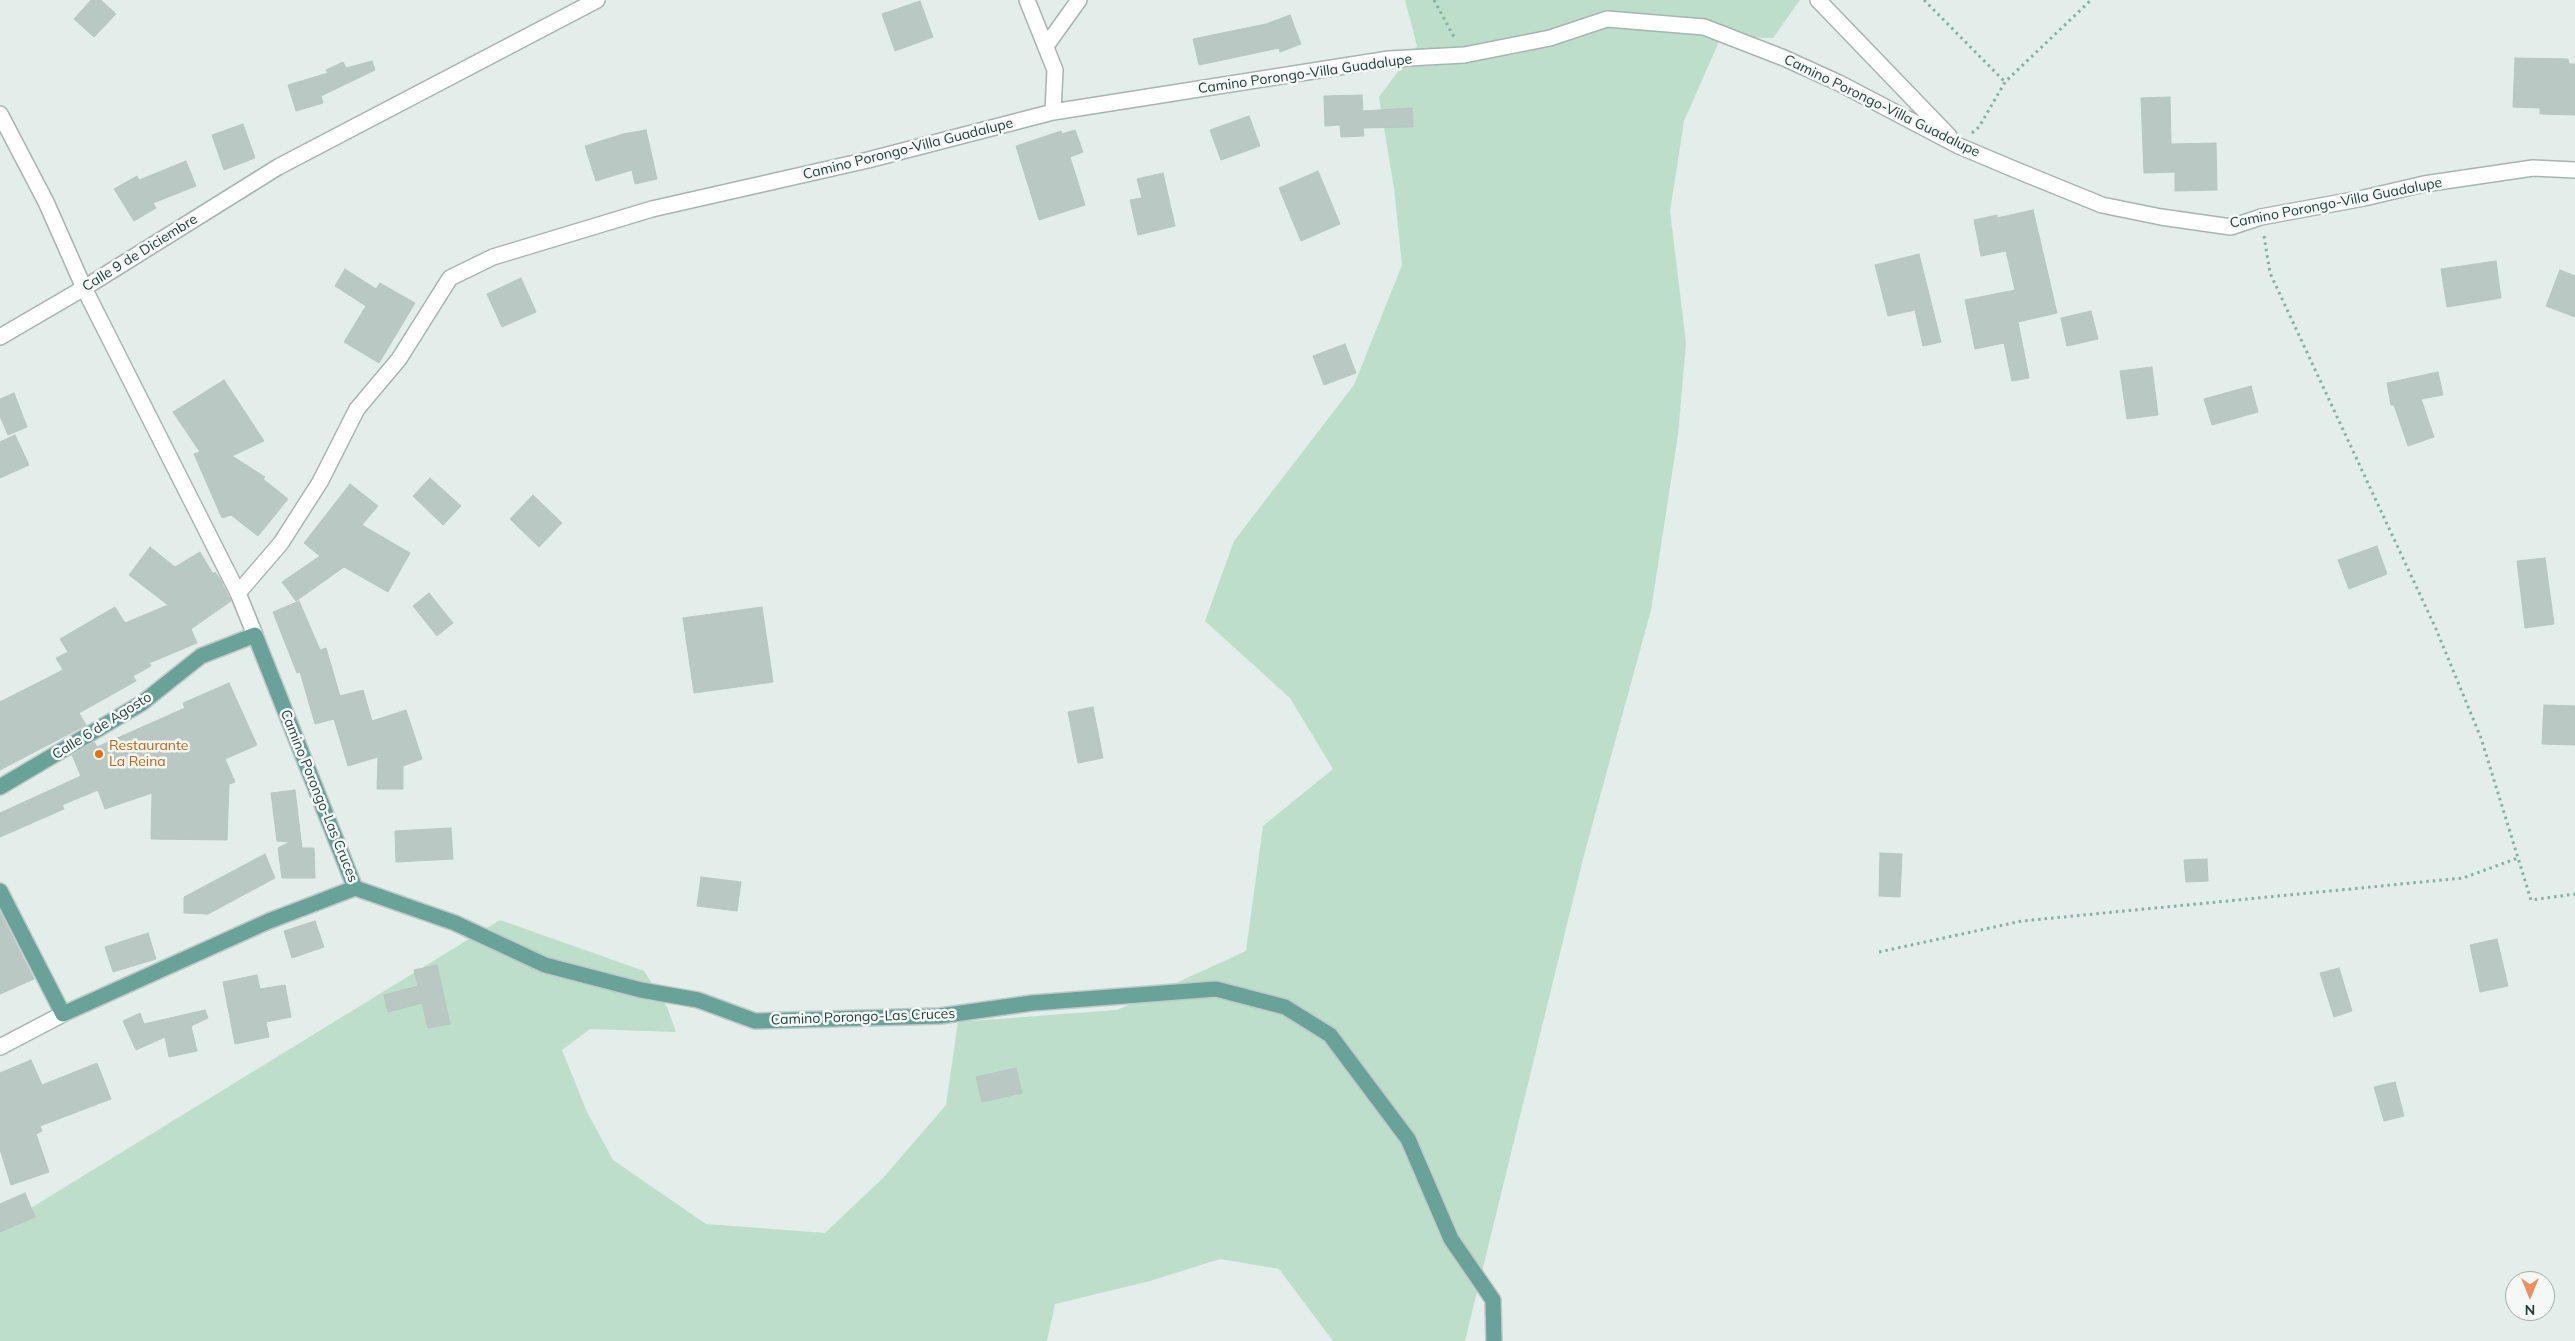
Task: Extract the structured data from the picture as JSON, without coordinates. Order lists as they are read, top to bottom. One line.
{"streets":{"main road":["Calle 6 de Agosto","Camino Porongo-Las Cruces"],"street":["Camino Porongo-Villa Guadalupe","Calle 9 de Diciembre"]},"crossings":[["Calle 6 de Agosto","Camino Porongo-Las Cruces"]],"places":["Restaurante La Reina"],"north":"bottom"}
